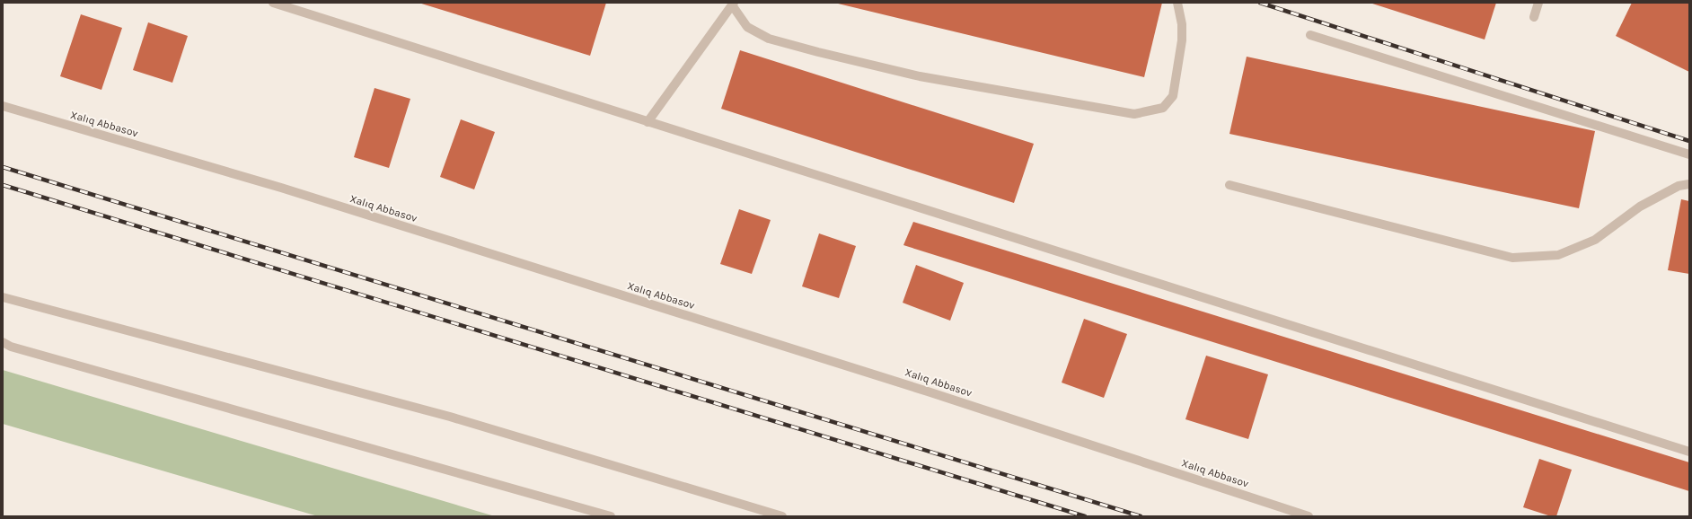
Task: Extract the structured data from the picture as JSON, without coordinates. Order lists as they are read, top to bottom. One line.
{"streets":{"street":["Xalıq Abbasov"]}}
